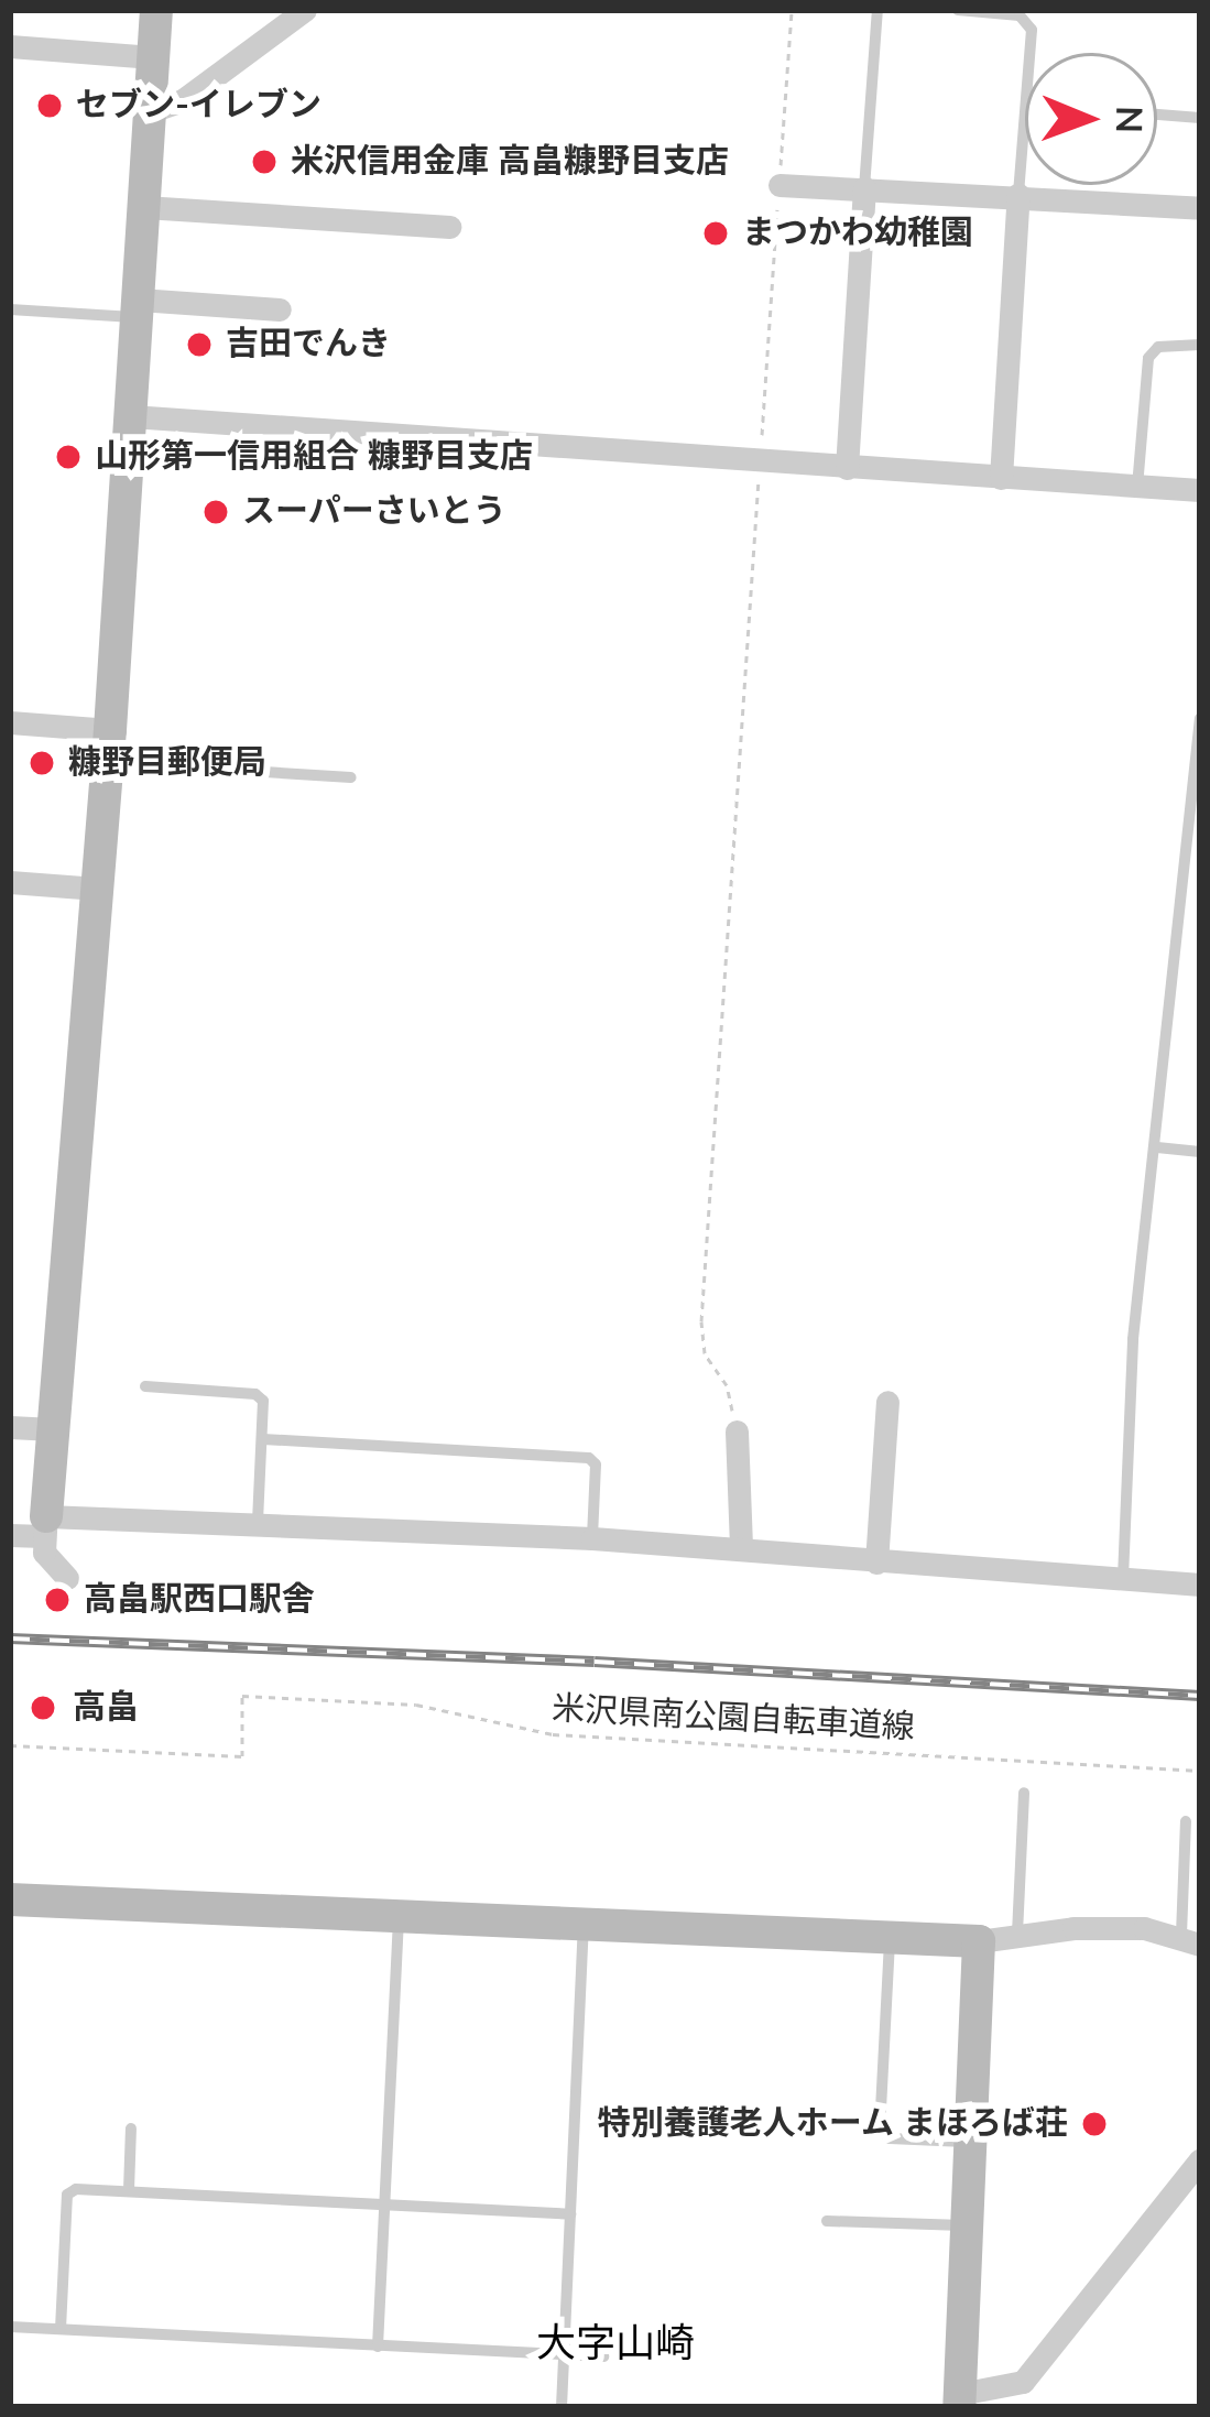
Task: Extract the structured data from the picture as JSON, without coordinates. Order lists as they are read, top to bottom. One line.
{"streets":{"path":["米沢県南公園自転車道線"]},"districts":["大字山崎"],"places":["セブン-イレブン","米沢信用金庫 高畠糠野目支店","まつかわ幼稚園","吉田でんき","山形第一信用組合 糠野目支店","スーパーさいとう","糠野目郵便局","高畠駅西口駅舎","高畠","特別養護老人ホーム まほろば荘"],"north":"right"}
